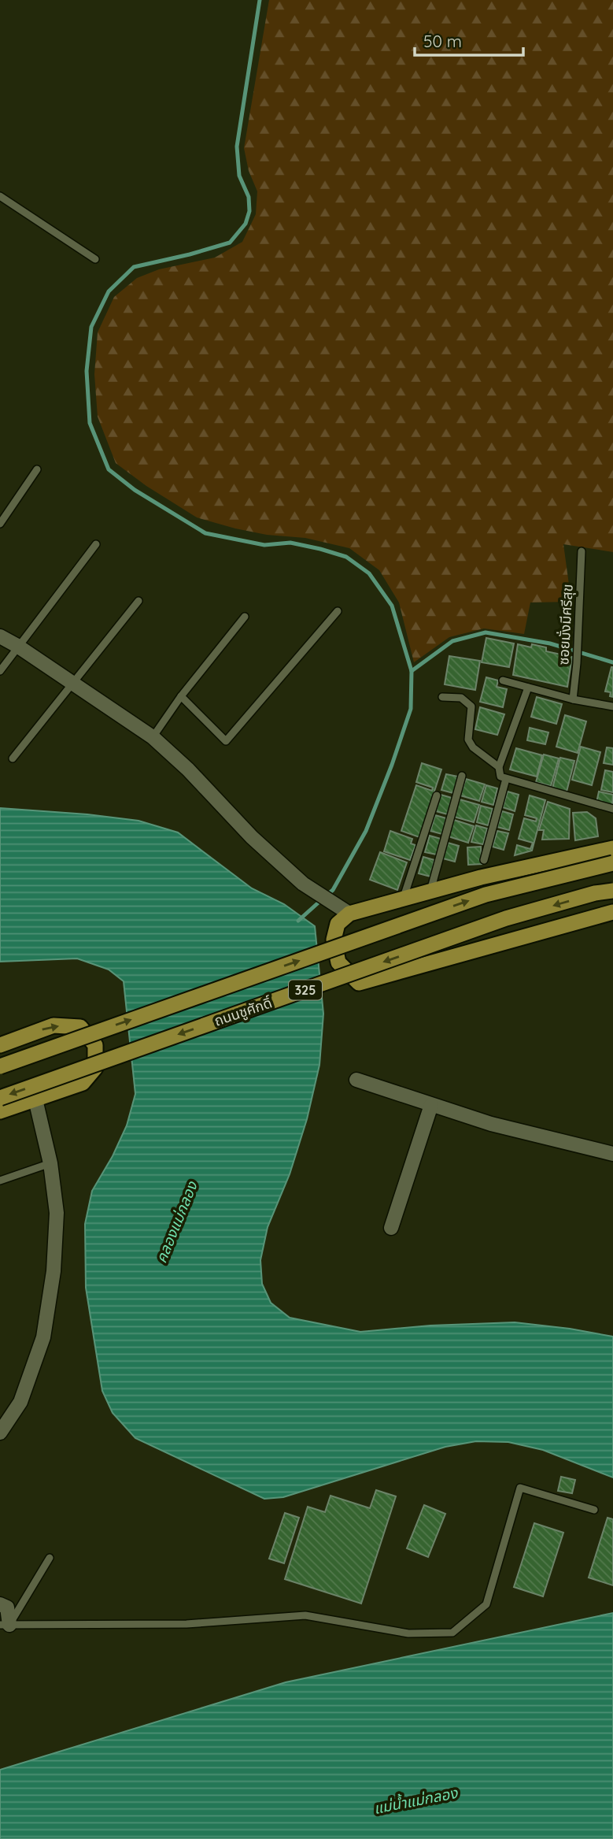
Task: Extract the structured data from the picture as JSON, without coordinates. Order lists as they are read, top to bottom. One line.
{"streets":{"main road":["325","ถนนชูศักดิ์"],"lane":["ซอยมั่งมีศรีสุข"]},"water":["คลองแม่กลอง","แม่น้ำแม่กลอง"],"scale_bar":"50 m"}
